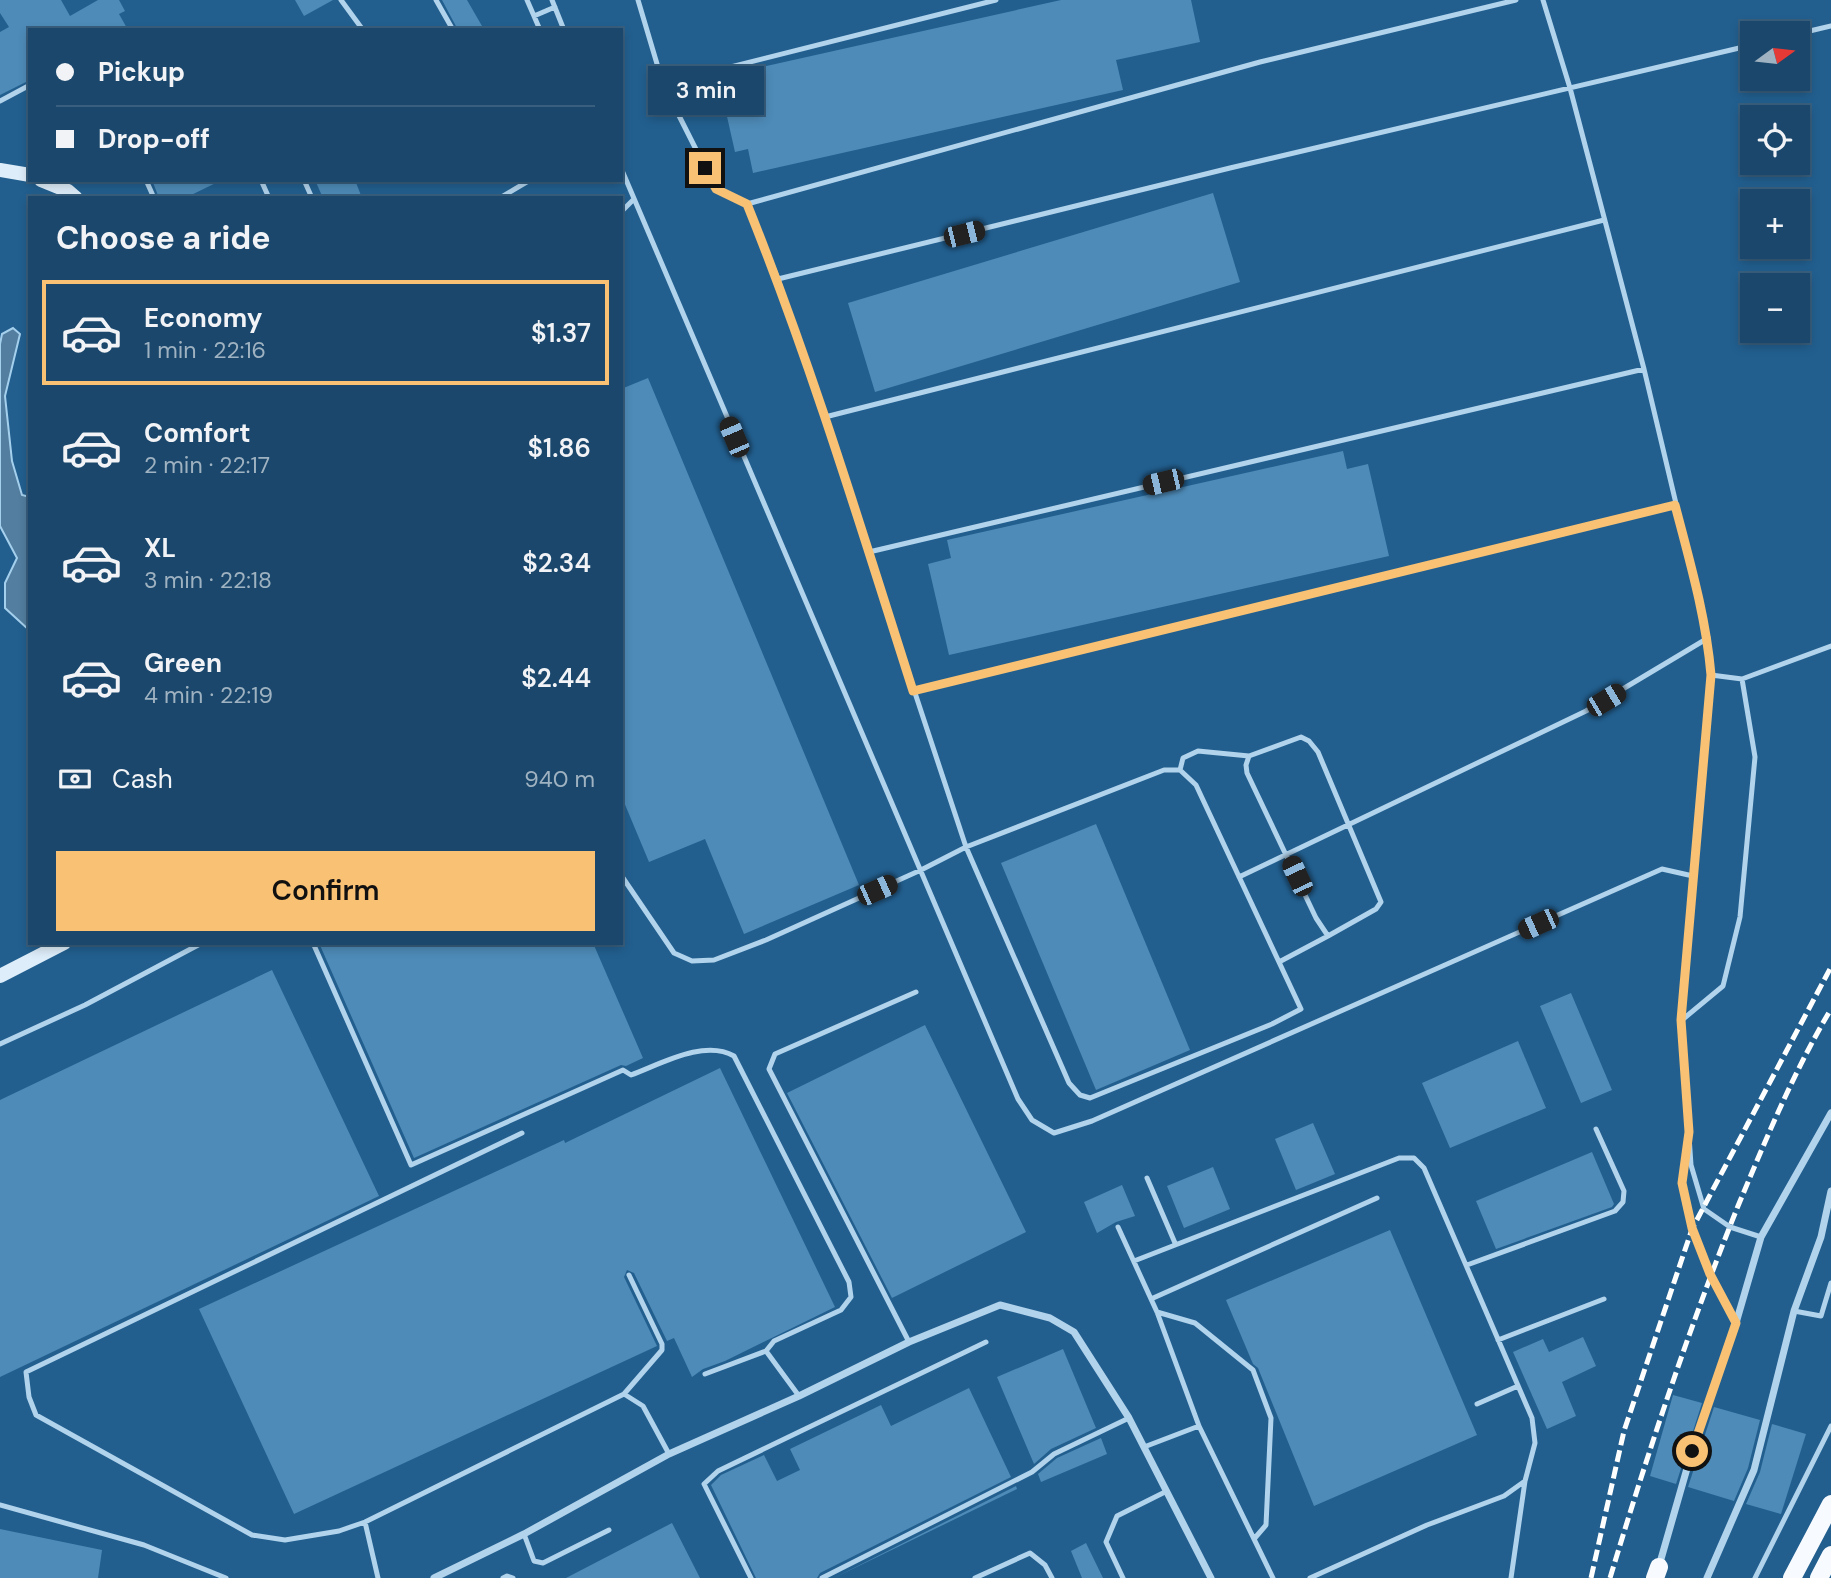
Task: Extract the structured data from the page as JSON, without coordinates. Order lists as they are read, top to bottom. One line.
{"north":"right","page":{"map_buttons":["+","−"],"banner":["Pickup","Drop-off"],"bubble":"3 min","heading":"Choose a ride","list":[{"name":"Economy","note":"1 min · 22:16","value":"$1.37"},{"name":"Comfort","note":"2 min · 22:17","value":"$1.86"},{"name":"XL","note":"3 min · 22:18","value":"$2.34"},{"name":"Green","note":"4 min · 22:19","value":"$2.44"}],"pay":["Cash","940 m"],"buttons":"Confirm"}}
